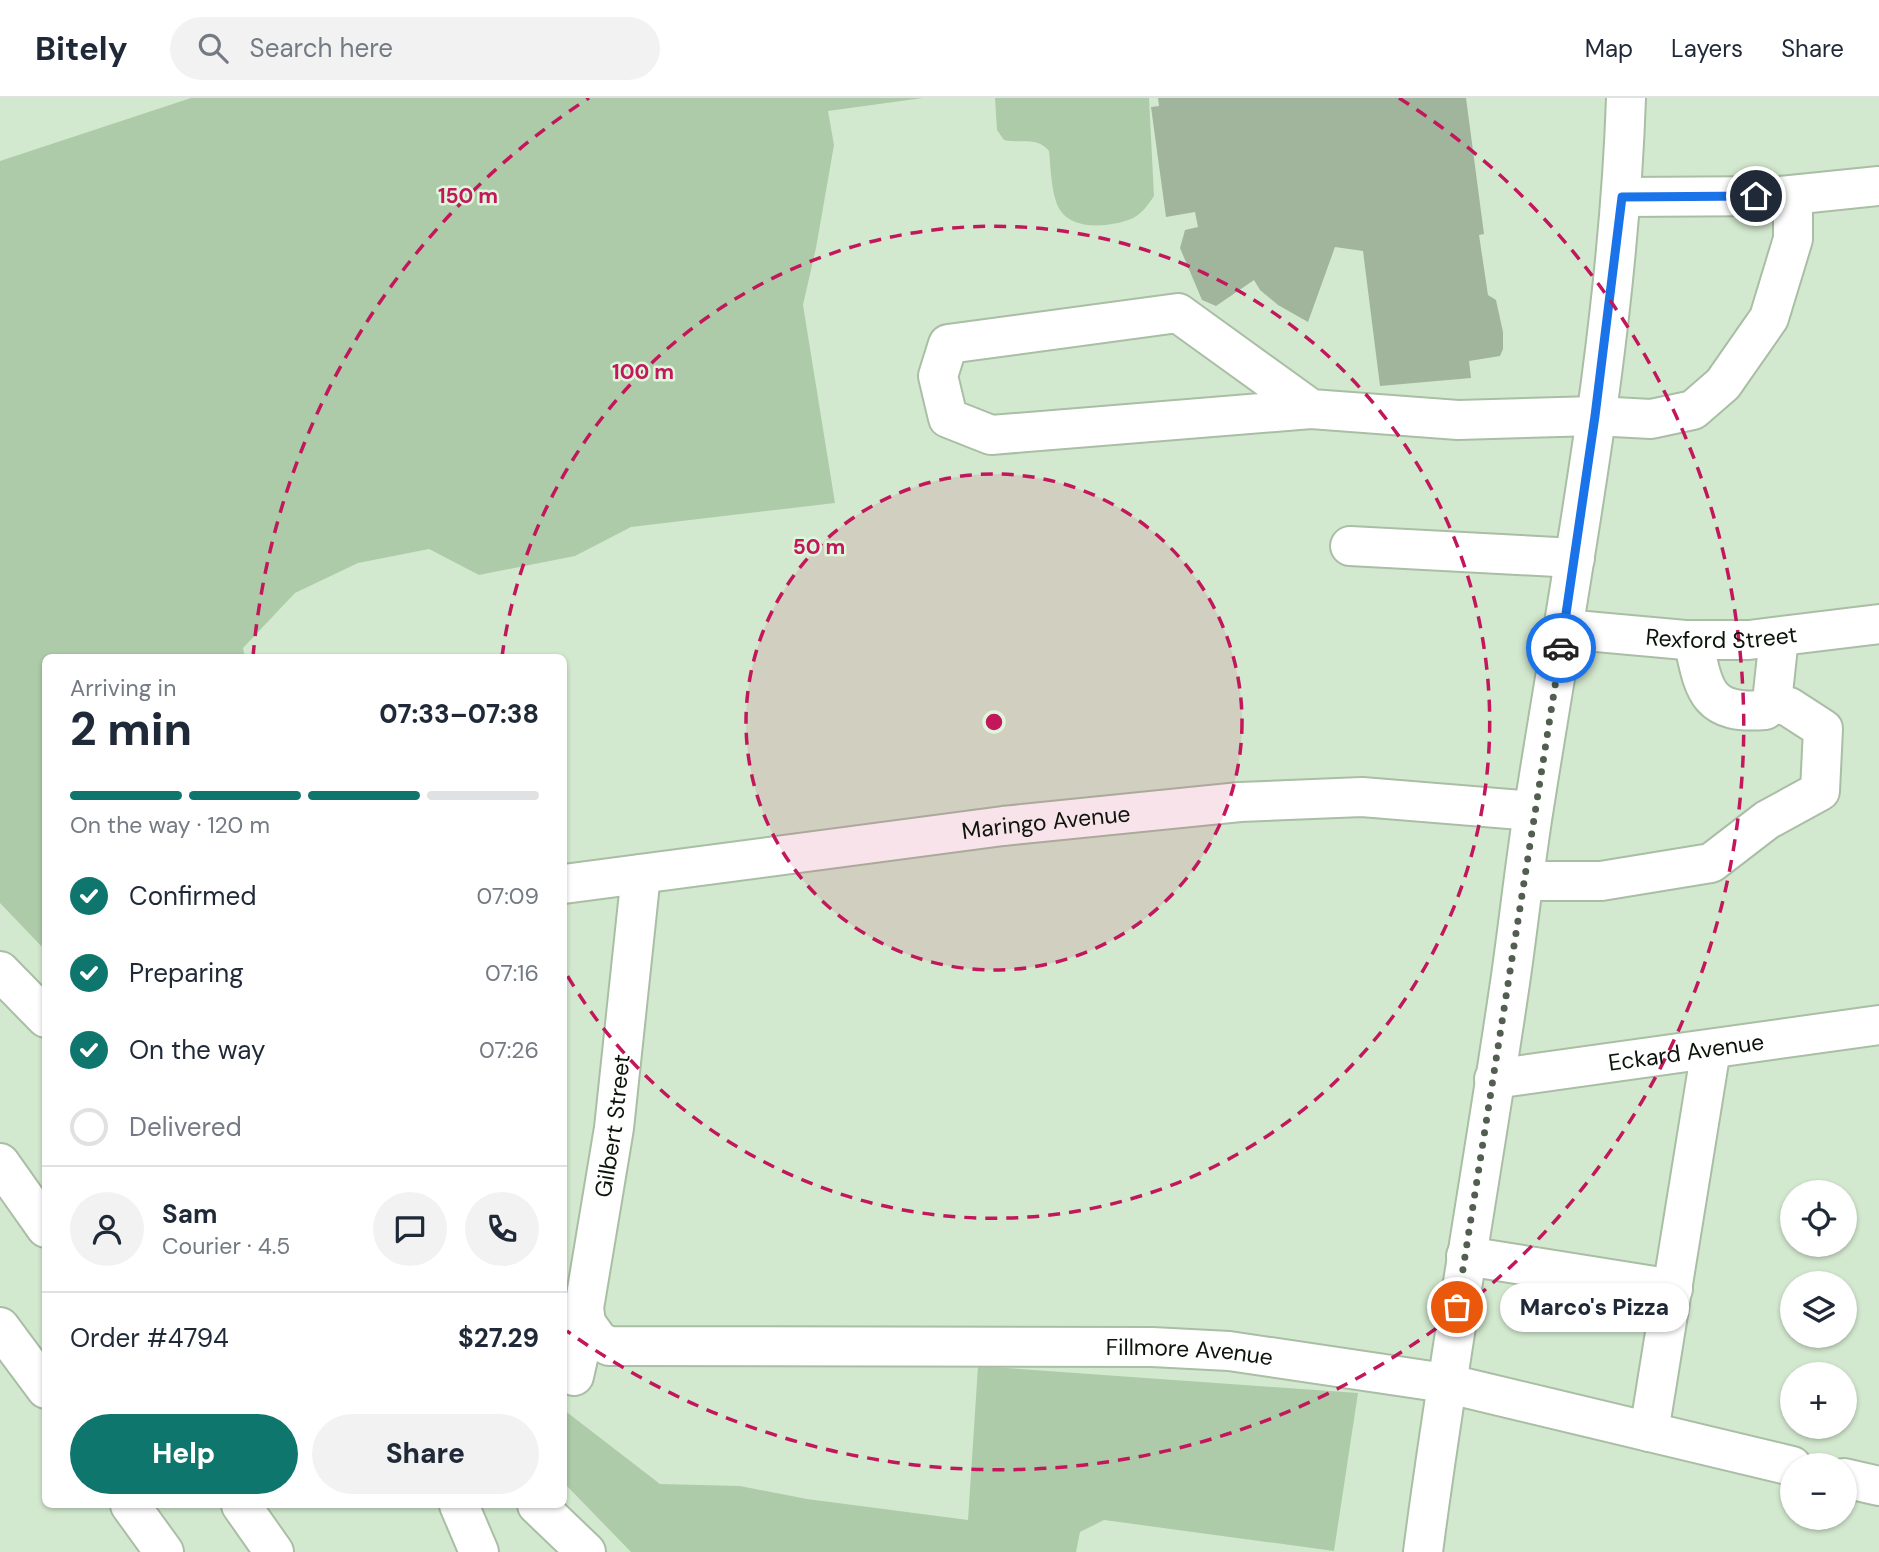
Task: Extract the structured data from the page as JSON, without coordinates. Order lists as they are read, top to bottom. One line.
{"streets":{"main road":["Rexford Street","Maringo Avenue","Eckard Avenue","Gilbert Street","Fillmore Avenue"]},"crossings":[["Maringo Avenue","Gilbert Street"],["Gilbert Street","Fillmore Avenue"]],"places":["Marco's Pizza"],"page":{"header":"Bitely","search":"Search here","nav":["Map","Layers","Share"],"heading":["2 min","Arriving in","07:33–07:38"],"panel":["Sam","Courier · 4.5","Order #4794","$27.29"],"bar":"On the way · 120 m","list":[["Confirmed","07:09"],["Preparing","07:16"],["On the way","07:26"],"Delivered"],"map_buttons":["+","−"],"bubble":"Marco's Pizza","buttons":["Help","Share"]},"rings":["150 m","100 m","50 m"]}
